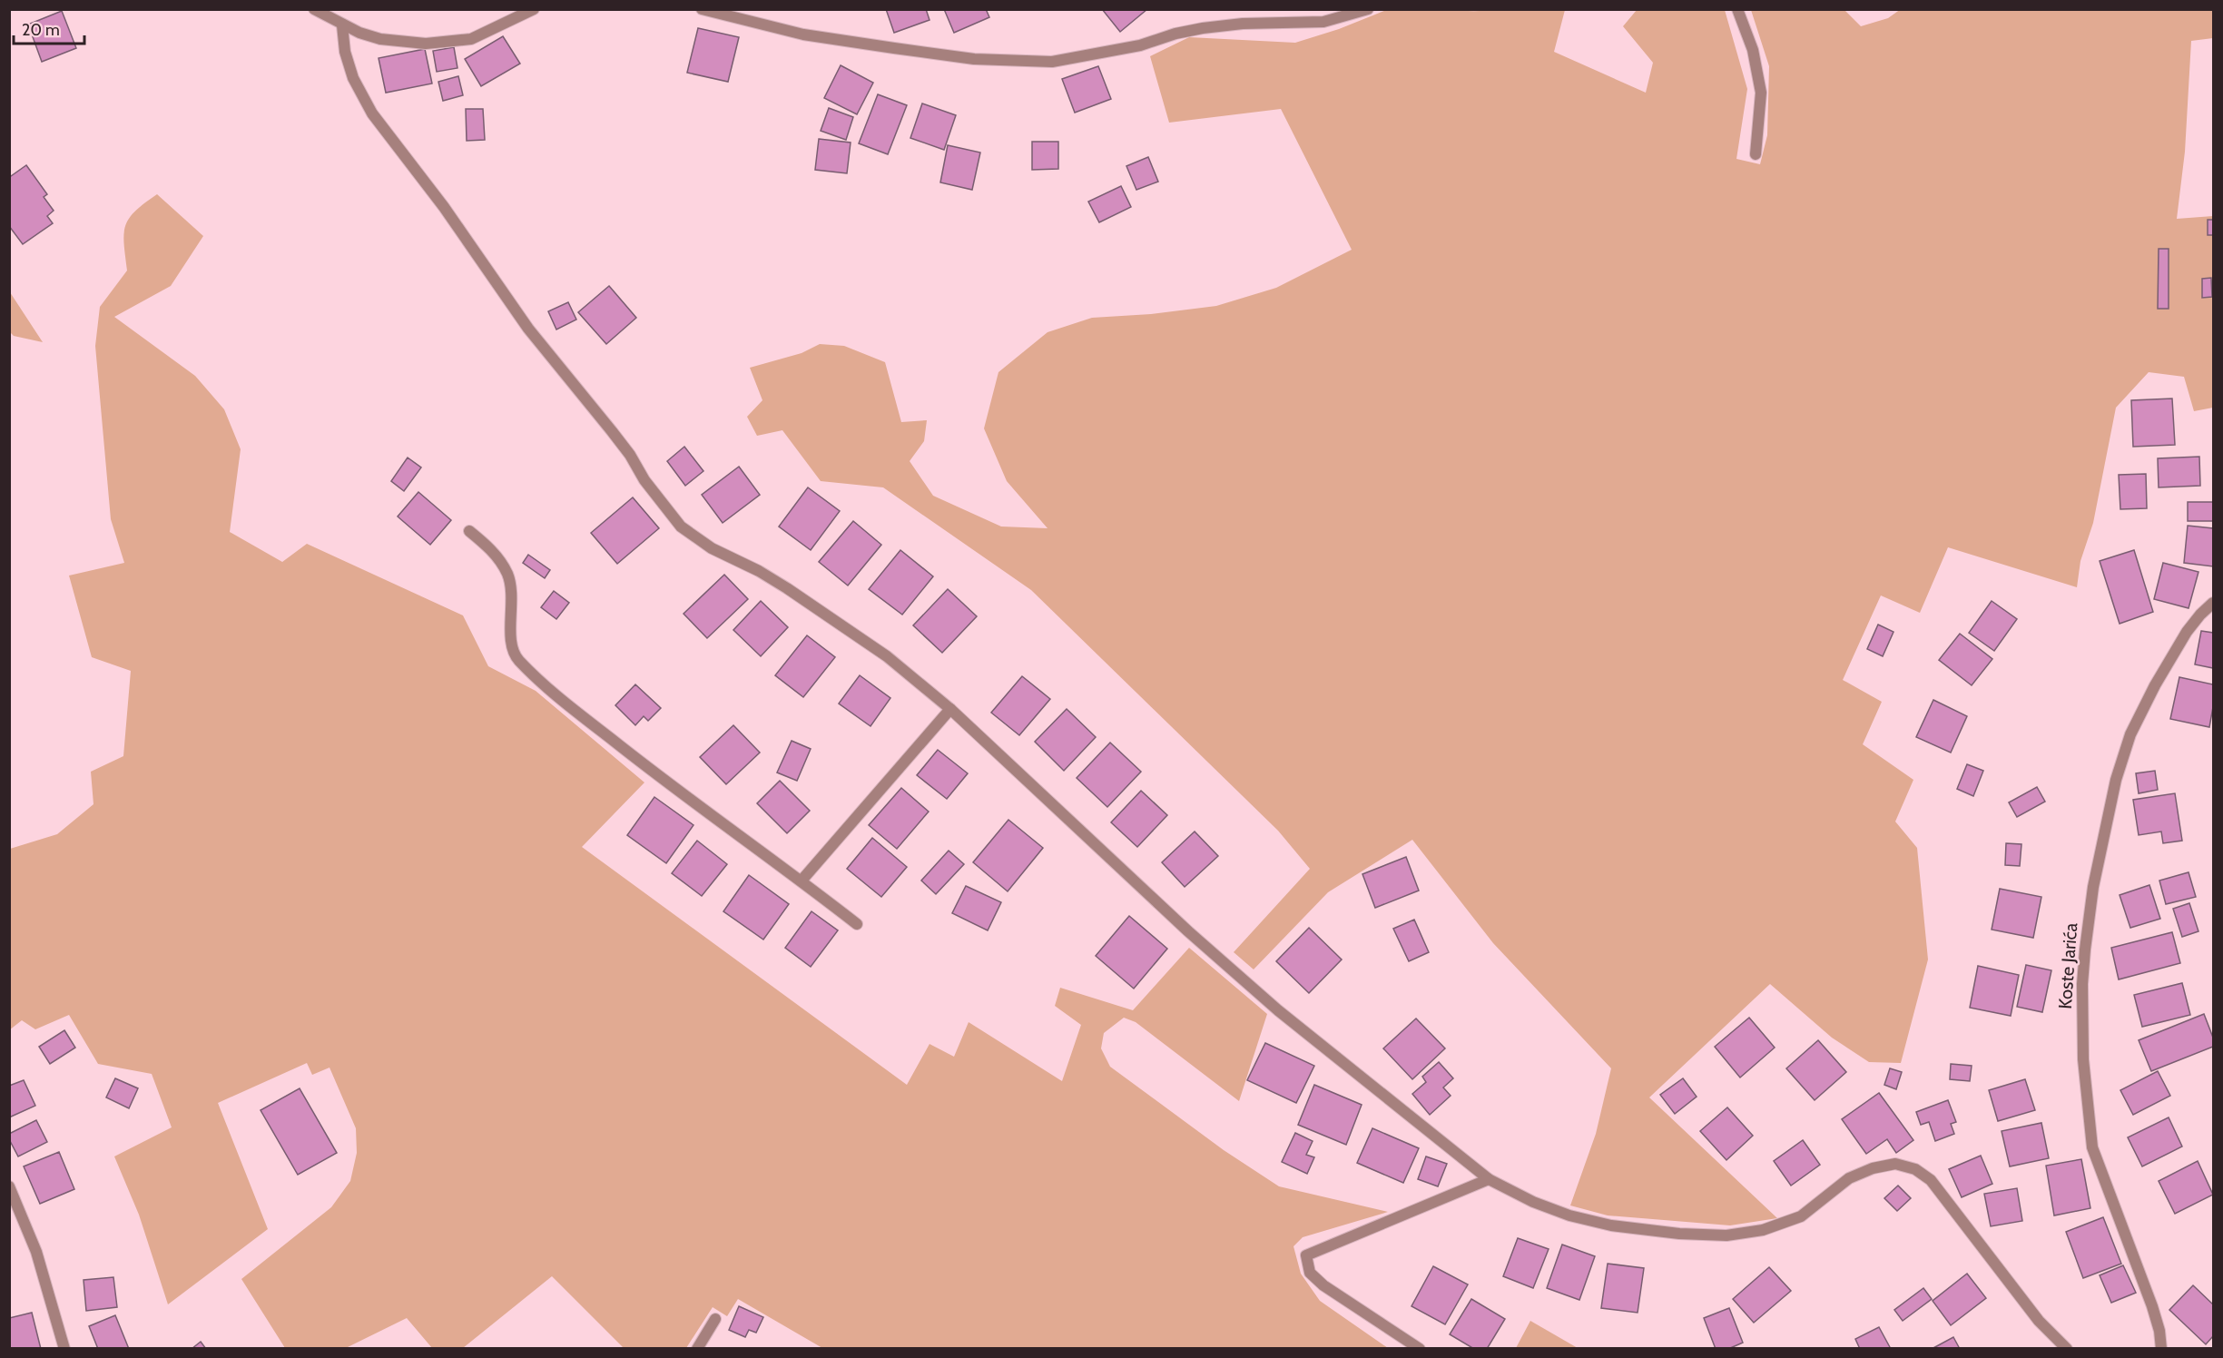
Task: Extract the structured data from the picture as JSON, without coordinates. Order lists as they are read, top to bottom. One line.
{"streets":{"street":["Koste Jarića"]},"scale_bar":"20 m"}
